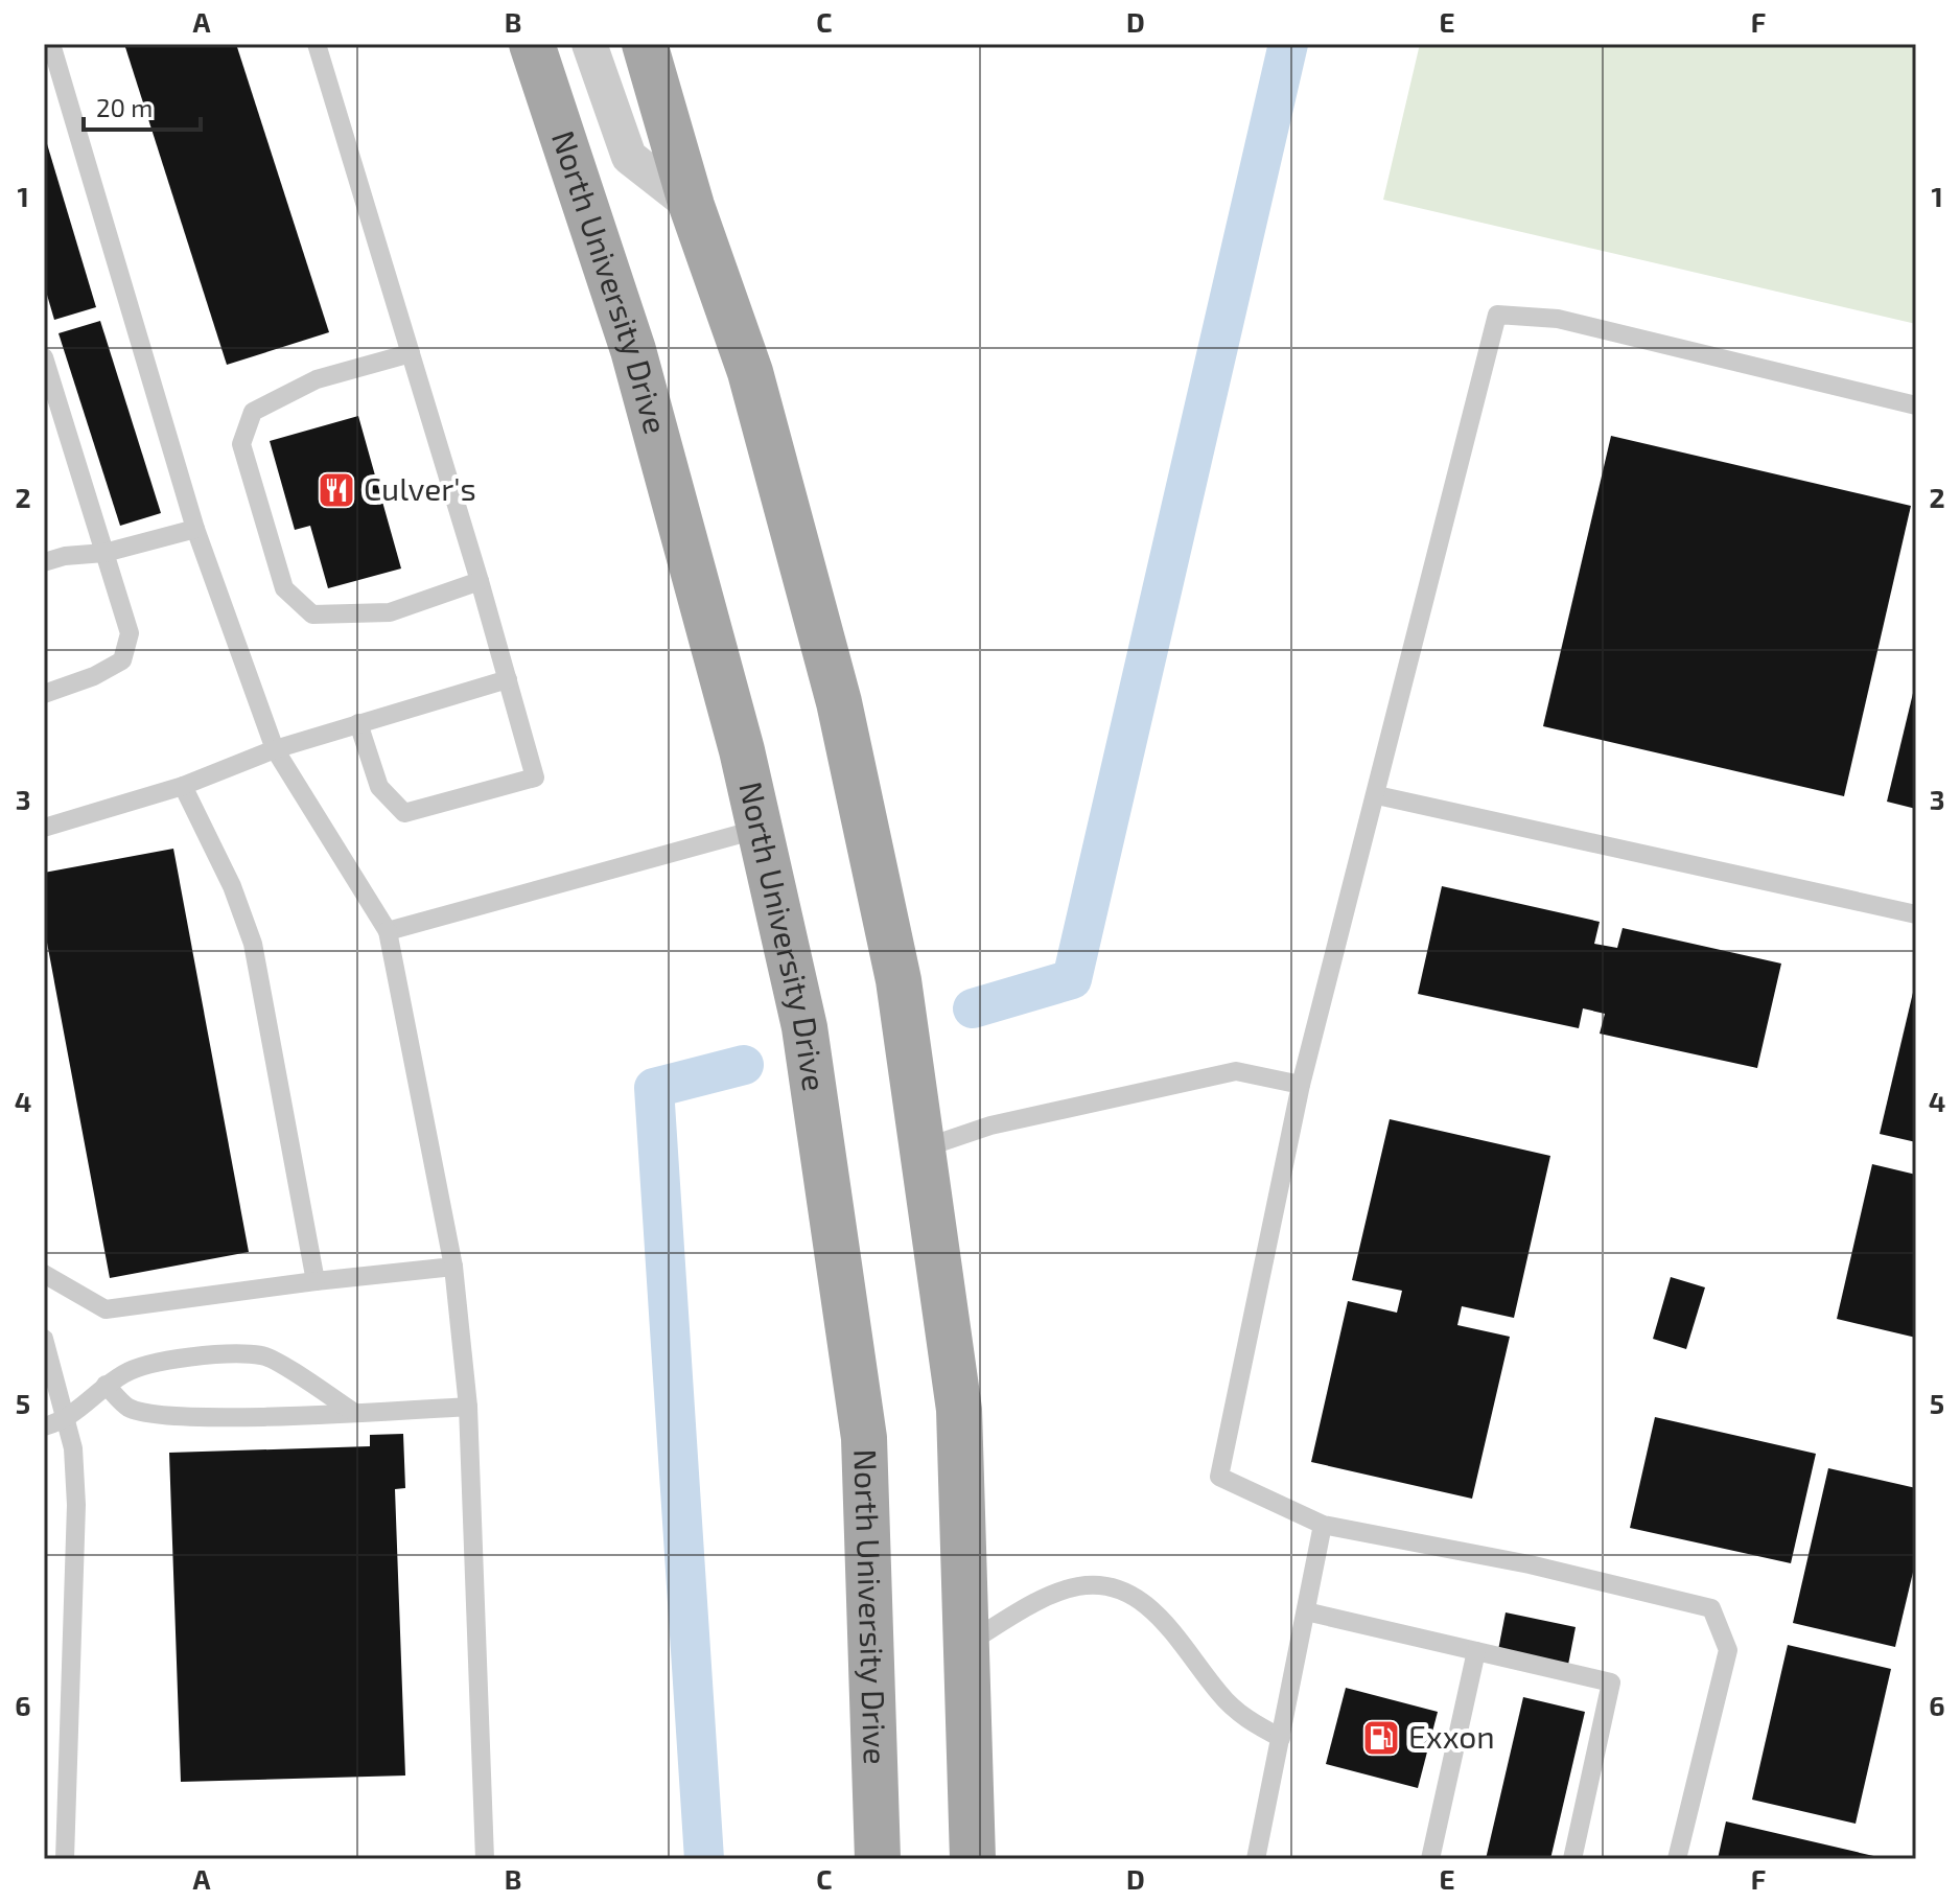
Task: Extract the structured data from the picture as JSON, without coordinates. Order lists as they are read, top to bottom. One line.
{"streets":{"main road":["North University Drive"]},"places":{"restaurant":["Culver's"],"fuel station":["Exxon"]},"scale_bar":"20 m","grid":{"columns":["A","B","C","D","E","F"],"rows":["1","2","3","4","5","6"]}}
